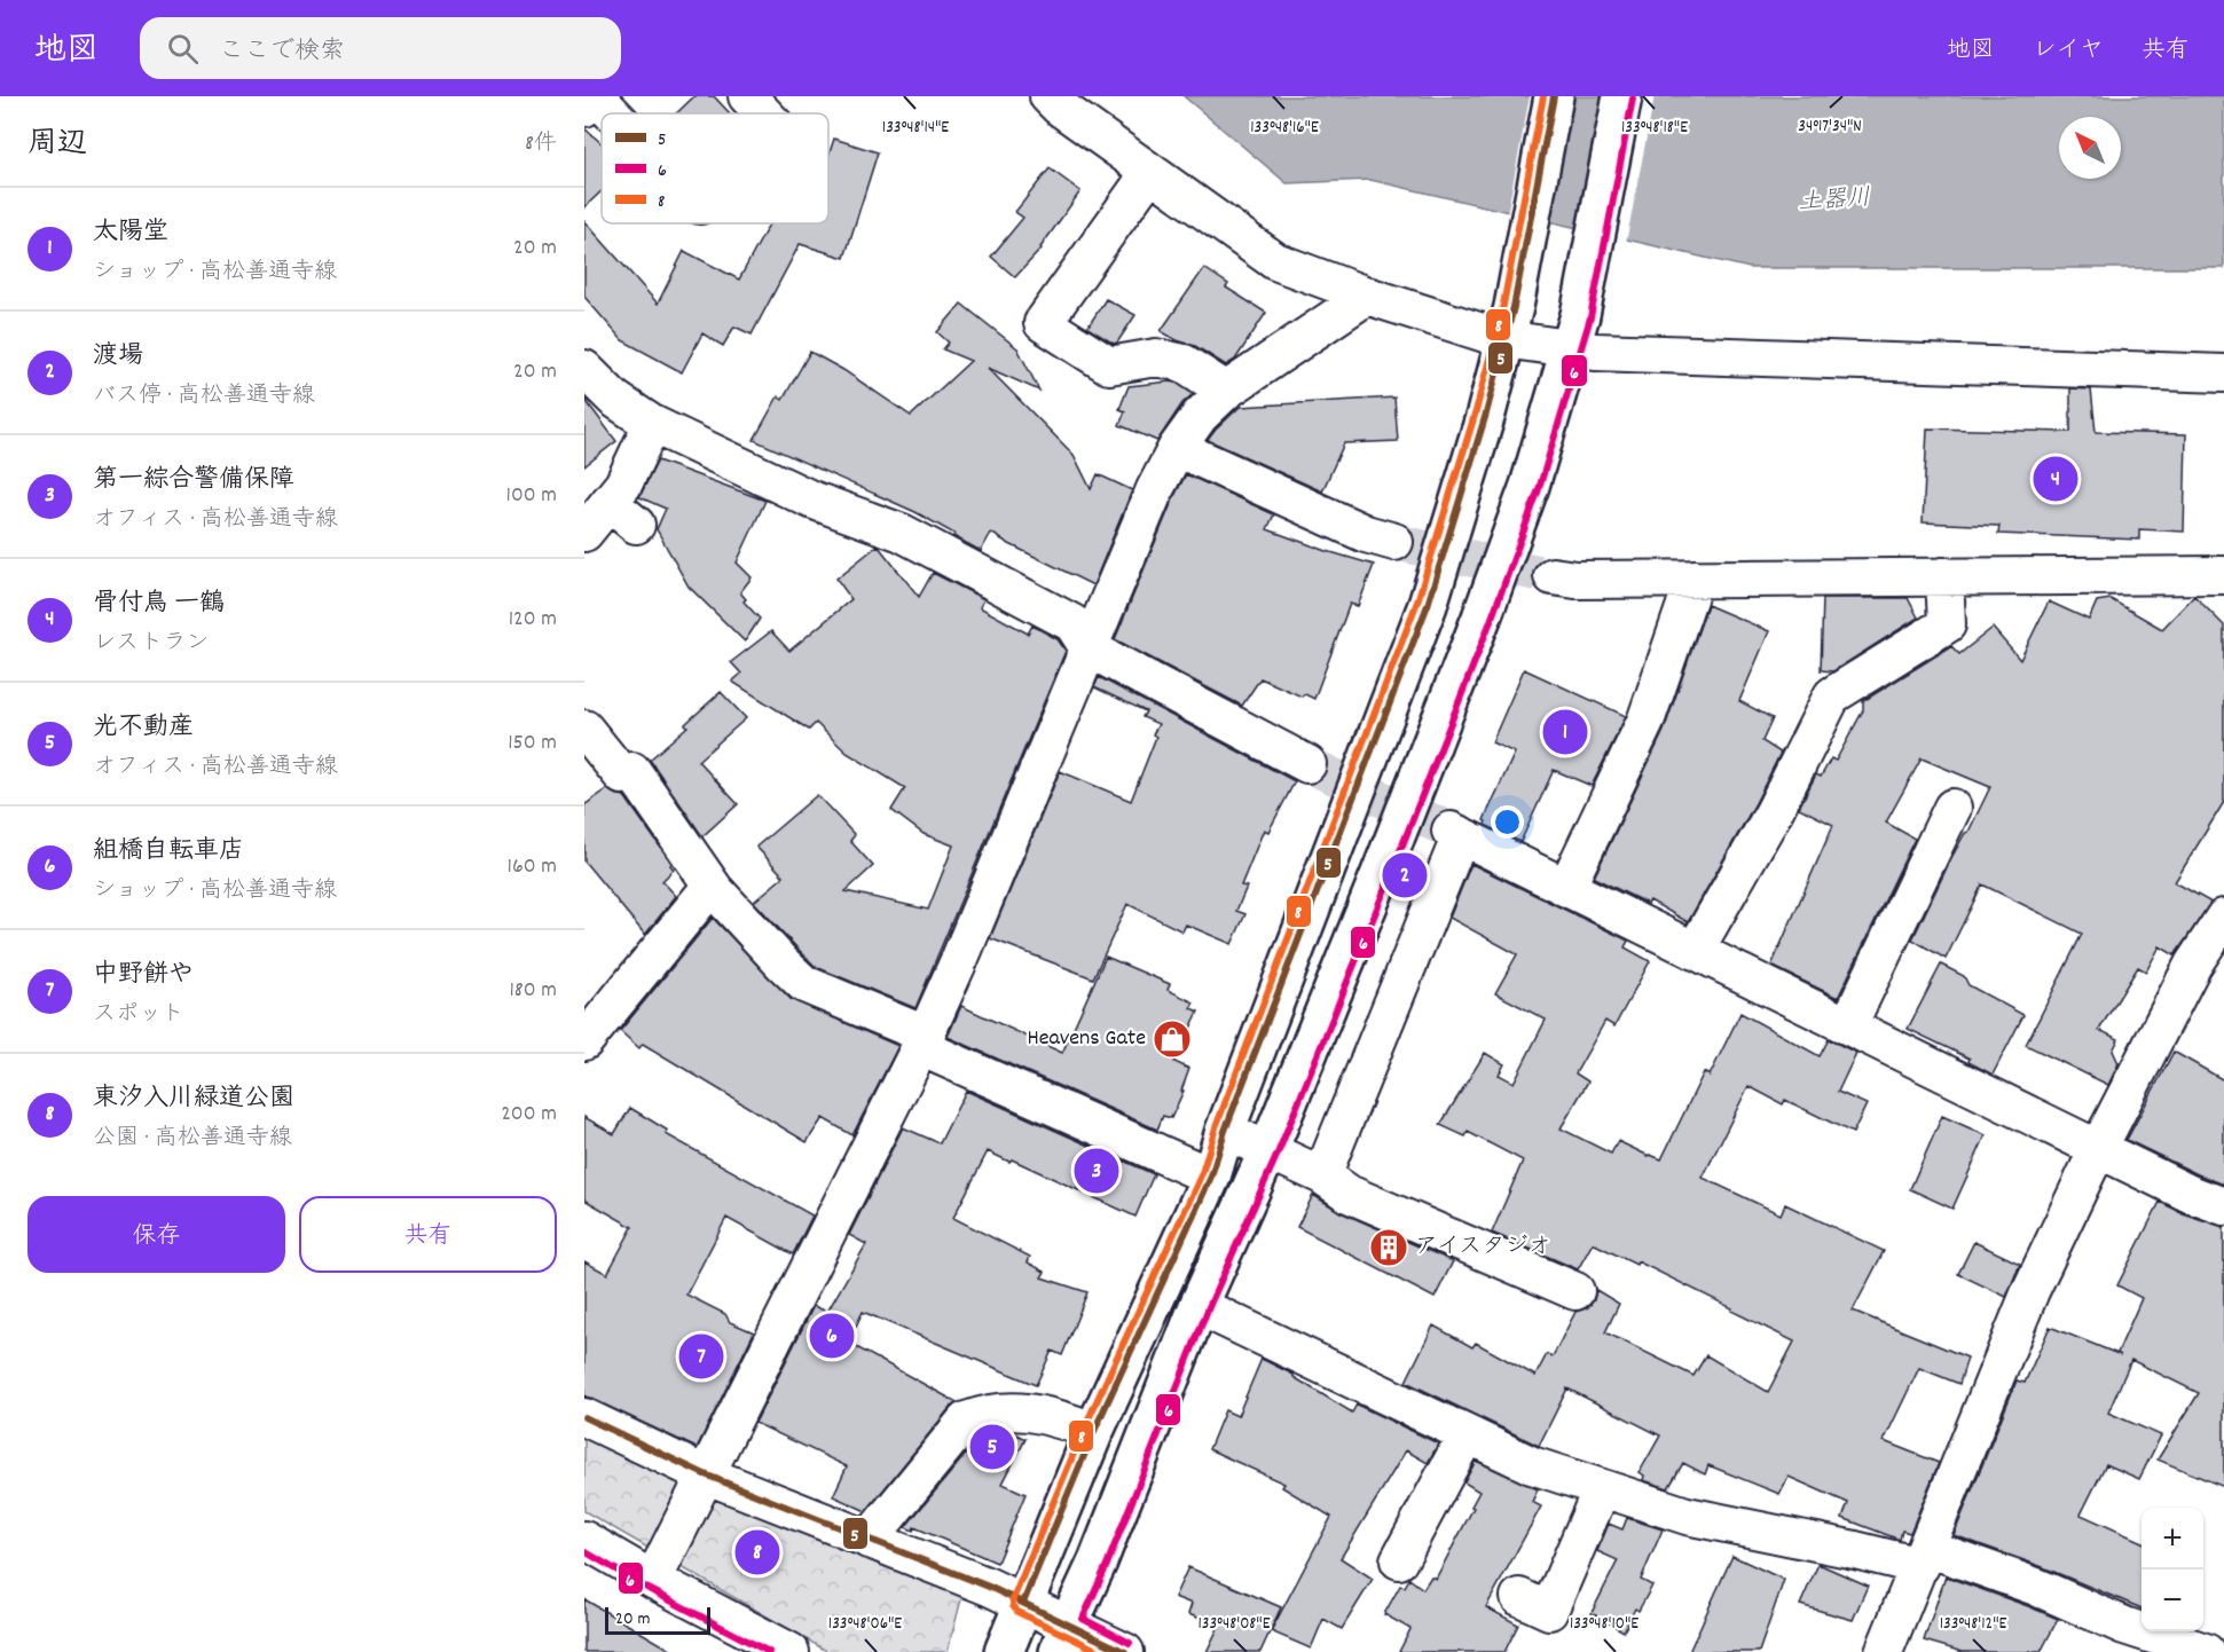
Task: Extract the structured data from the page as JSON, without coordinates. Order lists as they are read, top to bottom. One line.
{"water":["土器川"],"places":{"shop":["Heavens Gate"],"building":["アイスタジオ"]},"lines":["transit line 5","transit line 8","transit line 6"],"legend":["5","6","8"],"scale_bar":"20 m","north":"top left","page":{"header":"地図","search":"ここで検索","nav":["地図","レイヤ","共有"],"heading":["周辺","8件"],"list":[{"mark":"1","name":"太陽堂","note":"ショップ · 高松善通寺線","value":"20 m"},{"mark":"2","name":"渡場","note":"バス停 · 高松善通寺線","value":"20 m"},{"mark":"3","name":"第一綜合警備保障","note":"オフィス · 高松善通寺線","value":"100 m"},{"mark":"4","name":"骨付鳥 一鶴","note":"レストラン","value":"120 m"},{"mark":"5","name":"光不動産","note":"オフィス · 高松善通寺線","value":"150 m"},{"mark":"6","name":"組橋自転車店","note":"ショップ · 高松善通寺線","value":"160 m"},{"mark":"7","name":"中野餅や","note":"スポット","value":"180 m"},{"mark":"8","name":"東汐入川緑道公園","note":"公園 · 高松善通寺線","value":"200 m"}],"pins":["4","1","2","3","6","7","5","8"],"buttons":["保存","共有"],"map_buttons":["+","−"],"scale":"20 m"},"coordinates":["34°17'34\"N","133°48'14\"E","133°48'16\"E","133°48'18\"E","133°48'06\"E","133°48'08\"E","133°48'10\"E","133°48'12\"E"]}
